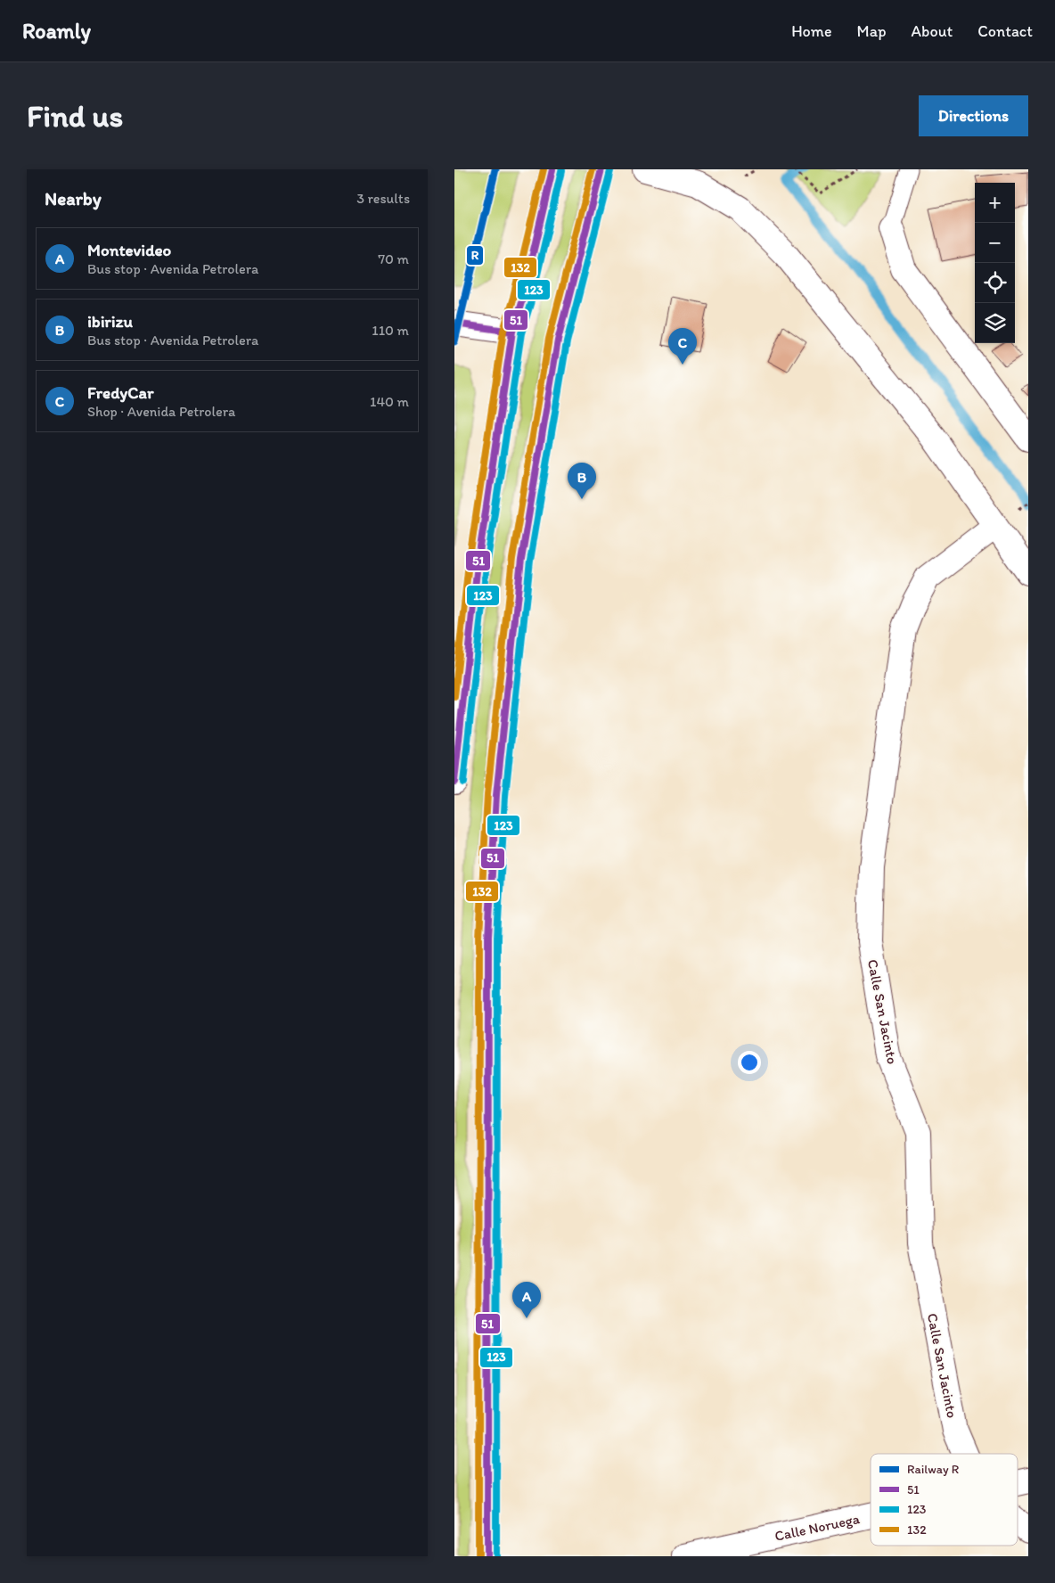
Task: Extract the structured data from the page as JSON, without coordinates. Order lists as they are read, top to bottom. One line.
{"streets":{"main road":["Calle San Jacinto","Calle Noruega"]},"lines":["rail line R","transit line 51","transit line 132","transit line 123"],"legend":["Railway R","51","123","132"],"page":{"header":"Roamly","nav":["Home","Map","About","Contact"],"buttons":"Directions","title":"Find us","heading":["Nearby","3 results"],"map_buttons":["+","−"],"list":[{"mark":"A","name":"Montevideo","note":"Bus stop · Avenida Petrolera","value":"70 m"},{"mark":"B","name":"ibirizu","note":"Bus stop · Avenida Petrolera","value":"110 m"},{"mark":"C","name":"FredyCar","note":"Shop · Avenida Petrolera","value":"140 m"}],"pins":["C","B","A"]}}
